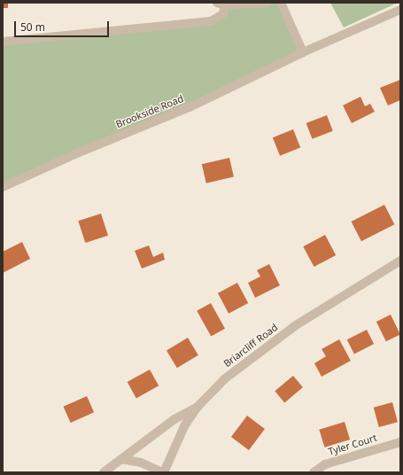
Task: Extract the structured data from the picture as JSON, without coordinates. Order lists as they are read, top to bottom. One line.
{"streets":{"street":["Brookside Road","Briarcliff Road","Tyler Court"]},"scale_bar":"50 m"}
